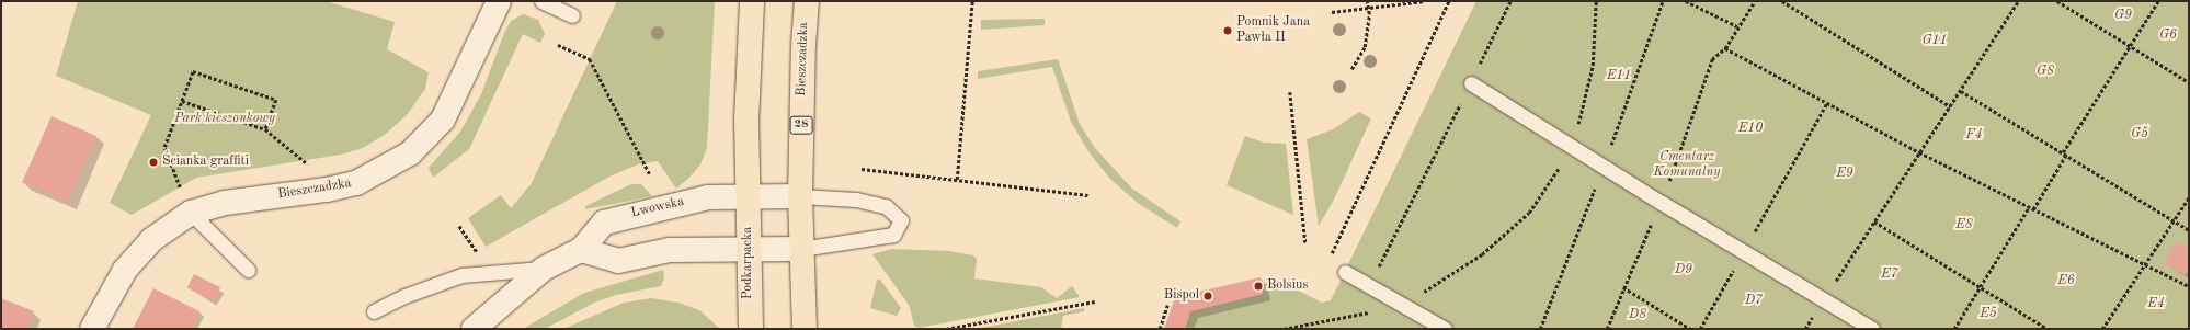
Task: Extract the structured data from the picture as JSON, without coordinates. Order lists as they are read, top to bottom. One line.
{"streets":{"main road":["Bieszczadzka","28","Lwowska","Podkarpacka"]},"crossings":[["Bieszczadzka","28"],["Bieszczadzka","Lwowska"],["Lwowska","Podkarpacka"]],"parks":["G9","G6","G11","G8","E11","Park kieszonkowy","E10","G5","F4","Cmentarz Komunalny","E9","E8","D9","E7","E6","D7","E4","E5","D8"],"places":["Pomnik Jana Pawła II","Ścianka graffiti","Bolsius","Bispol"]}
